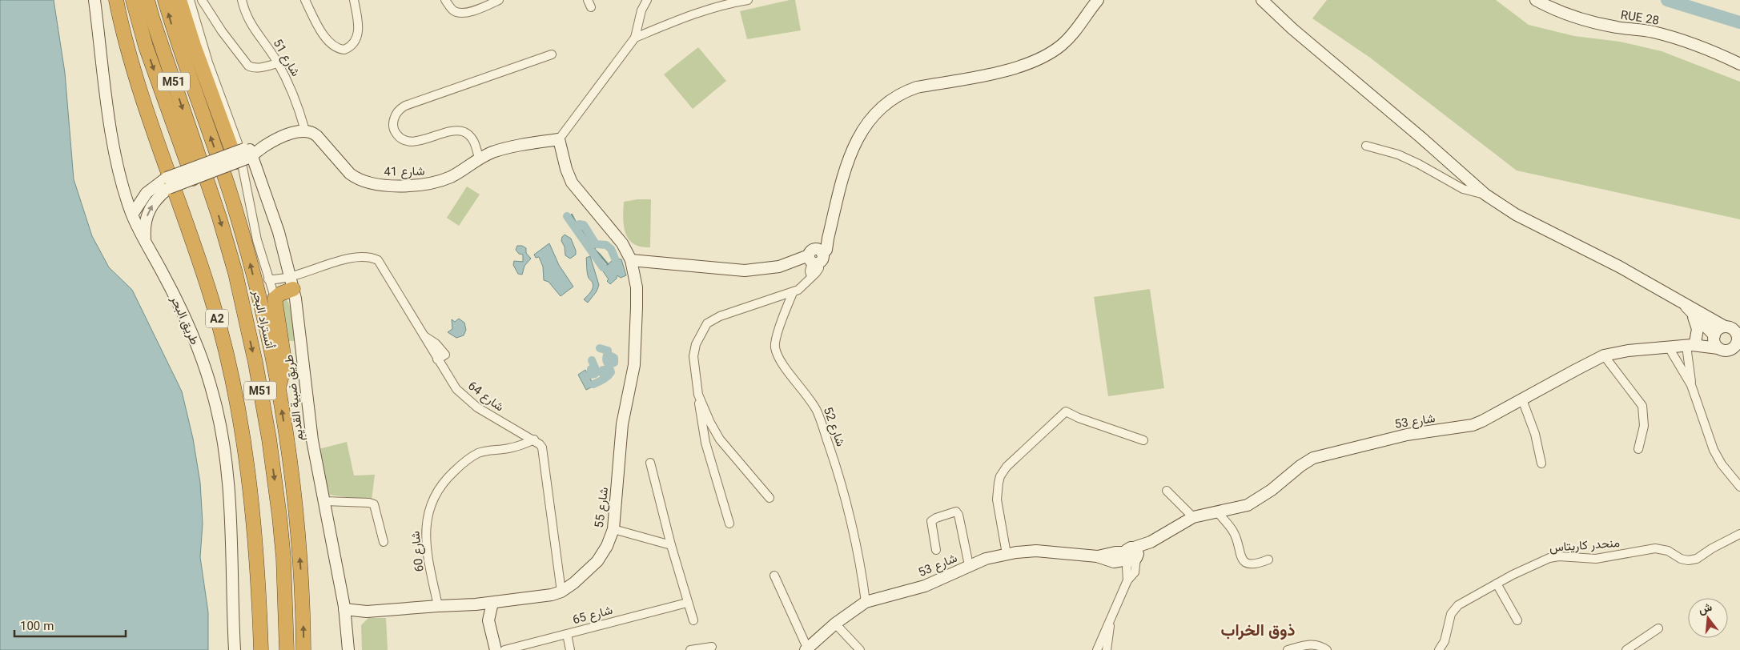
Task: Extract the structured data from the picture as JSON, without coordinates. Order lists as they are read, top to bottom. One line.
{"streets":{"highway":["M51","A2","أتستراد البحر"],"street":["RUE 28","شارع 51","شارع 41","طريق البحر","شارع 64","طريق ضبية القديم","شارع 53","شارع 52","شارع 55","منحدر كاريتاس","شارع 60","شارع 65"]},"crossings":[["شارع 51","شارع 41"],["شارع 41","شارع 55"],["شارع 64","طريق ضبية القديم"],["شارع 64","شارع 60"],["طريق ضبية القديم","شارع 55"],["شارع 53","شارع 52"],["شارع 55","شارع 60"]],"districts":["ذوق الخراب"],"scale_bar":"100 m","north":"top"}
